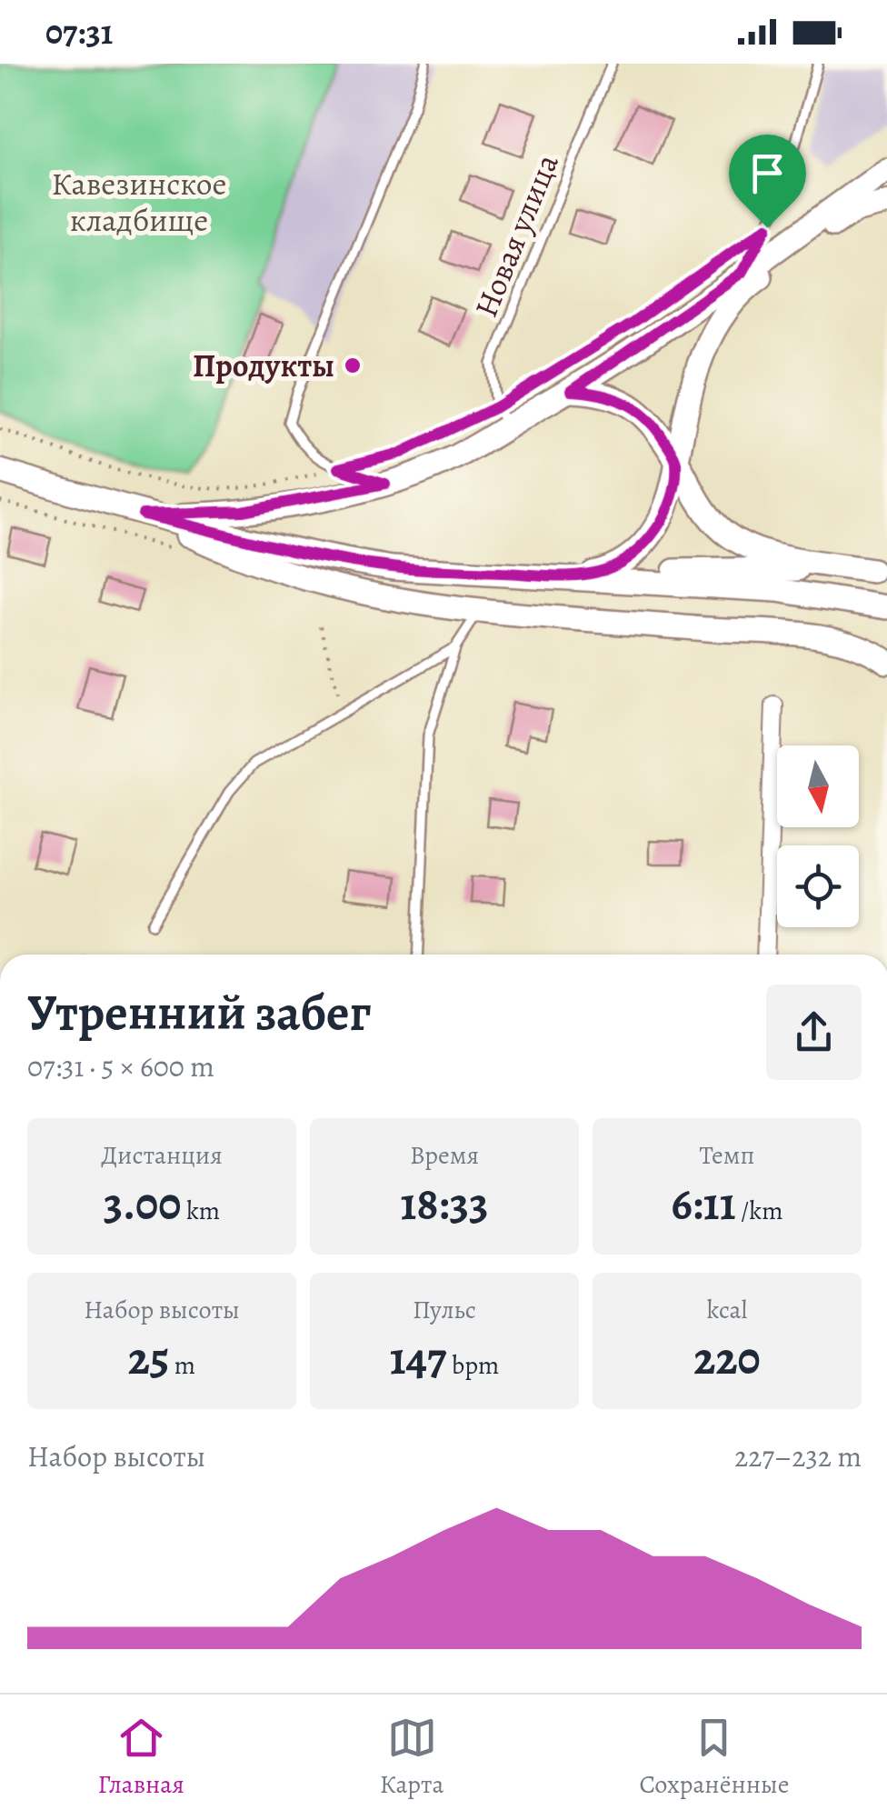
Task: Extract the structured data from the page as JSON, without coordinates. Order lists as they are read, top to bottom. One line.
{"streets":{"lane":["Новая улица"]},"parks":["Кавезинское кладбище"],"places":["Продукты"],"north":"bottom","page":{"status":"07:31","heading":["Утренний забег","07:31 · 5 × 600 m"],"stats":[["Дистанция","3.00 km"],["Время","18:33"],["Темп","6:11 /km"],["Набор высоты","25 m"],["Пульс","147 bpm"],["kcal","220"]],"chart":["Набор высоты","227–232 m"],"tabs":["Главная","Карта","Сохранённые"]}}
